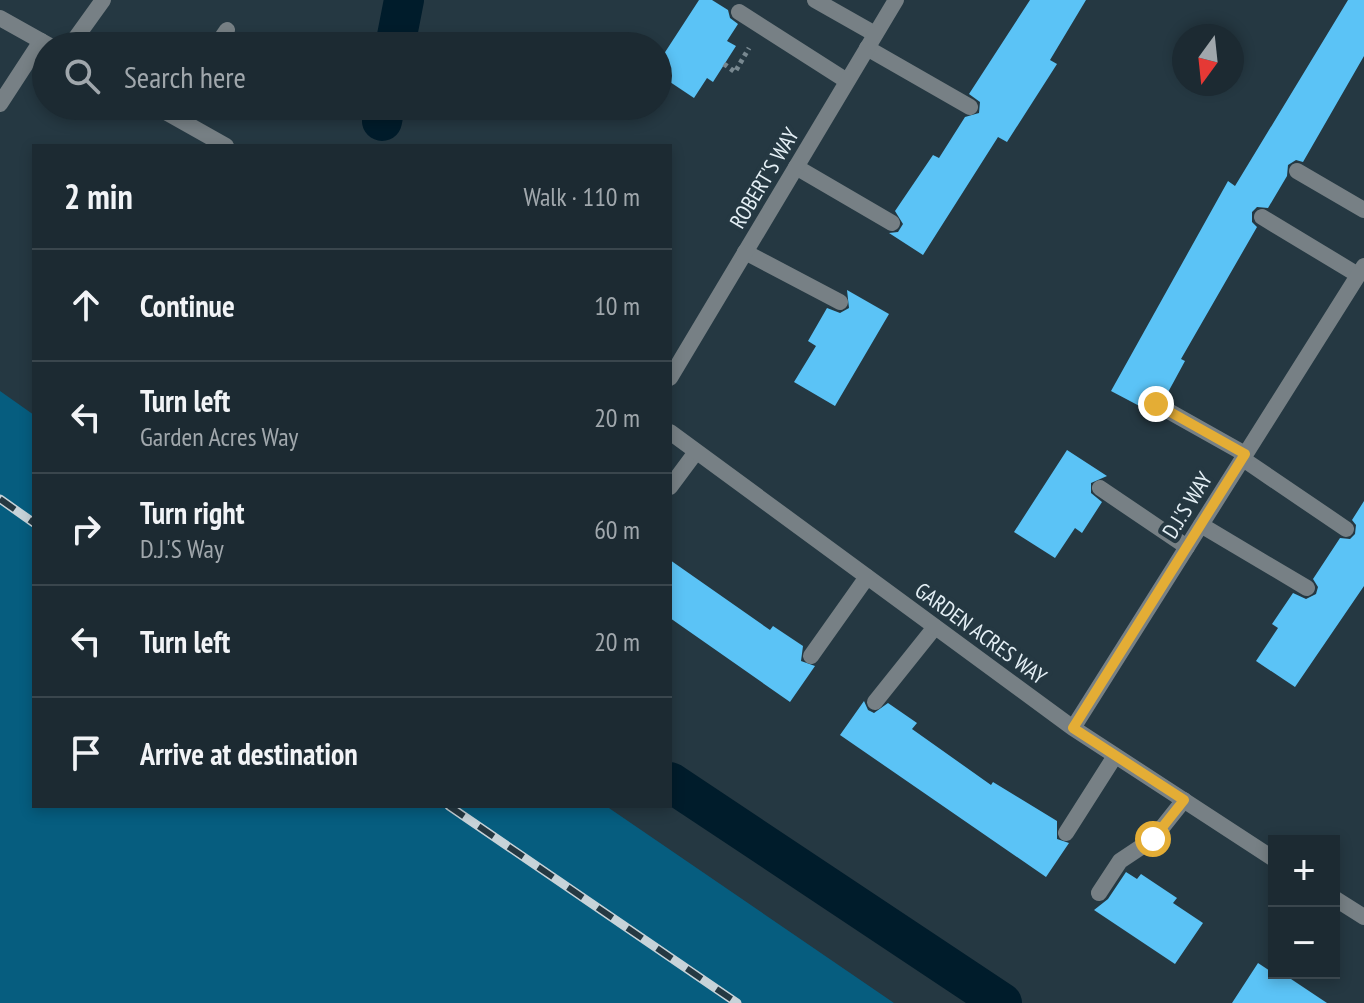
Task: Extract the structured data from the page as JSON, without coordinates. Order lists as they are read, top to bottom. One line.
{"streets":{"street":["ROBERT'S WAY","D.J.'S WAY","GARDEN ACRES WAY"]},"crossings":[["D.J.'S WAY","GARDEN ACRES WAY"]],"north":"bottom","page":{"search":"Search here","heading":["2 min","Walk · 110 m"],"list":[["Continue","10 m"],["Turn left","Garden Acres Way","20 m"],["Turn right","D.J.'S Way","60 m"],["Turn left","20 m"],"Arrive at destination"],"map_buttons":["+","−"]}}
